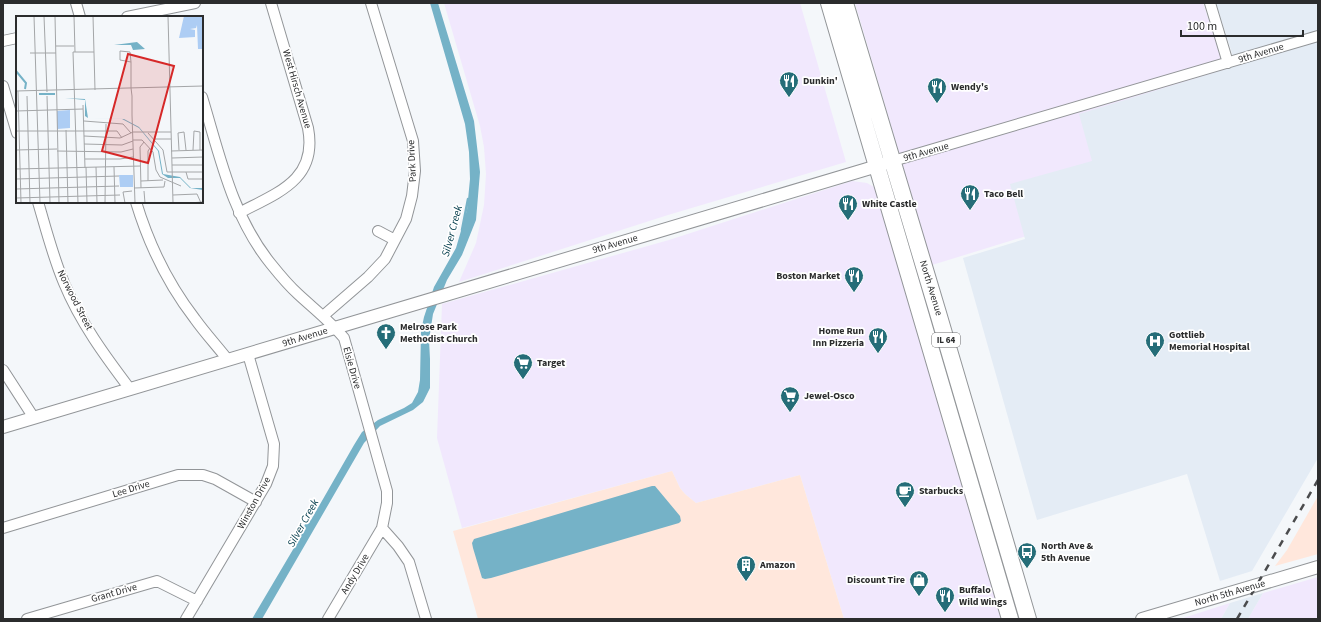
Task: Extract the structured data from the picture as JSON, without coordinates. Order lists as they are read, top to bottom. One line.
{"streets":{"main road":["North Avenue","IL 64"],"street":["9th Avenue","West Hirsch Avenue","Park Drive","Norwood Street","Elsie Drive","Lee Drive","Winston Drive","Andy Drive","Grant Drive","North 5th Avenue"]},"crossings":[["9th Avenue","North Avenue"],["9th Avenue","Norwood Street"],["9th Avenue","Elsie Drive"],["9th Avenue","Winston Drive"],["West Hirsch Avenue","Elsie Drive"],["Park Drive","Elsie Drive"],["Elsie Drive","Andy Drive"],["Lee Drive","Winston Drive"],["Winston Drive","Grant Drive"]],"water":["Silver Creek"],"places":{"restaurant":["Dunkin'","Wendy's","Taco Bell","White Castle","Boston Market","Home Run Inn Pizzeria","Buffalo Wild Wings"],"church":["Melrose Park Methodist Church"],"hospital":["Gottlieb Memorial Hospital"],"supermarket":["Target","Jewel-Osco"],"cafe":["Starbucks"],"bus stop":["North Ave & 5th Avenue"],"building":["Amazon"],"shop":["Discount Tire"]},"scale_bar":"100 m"}
